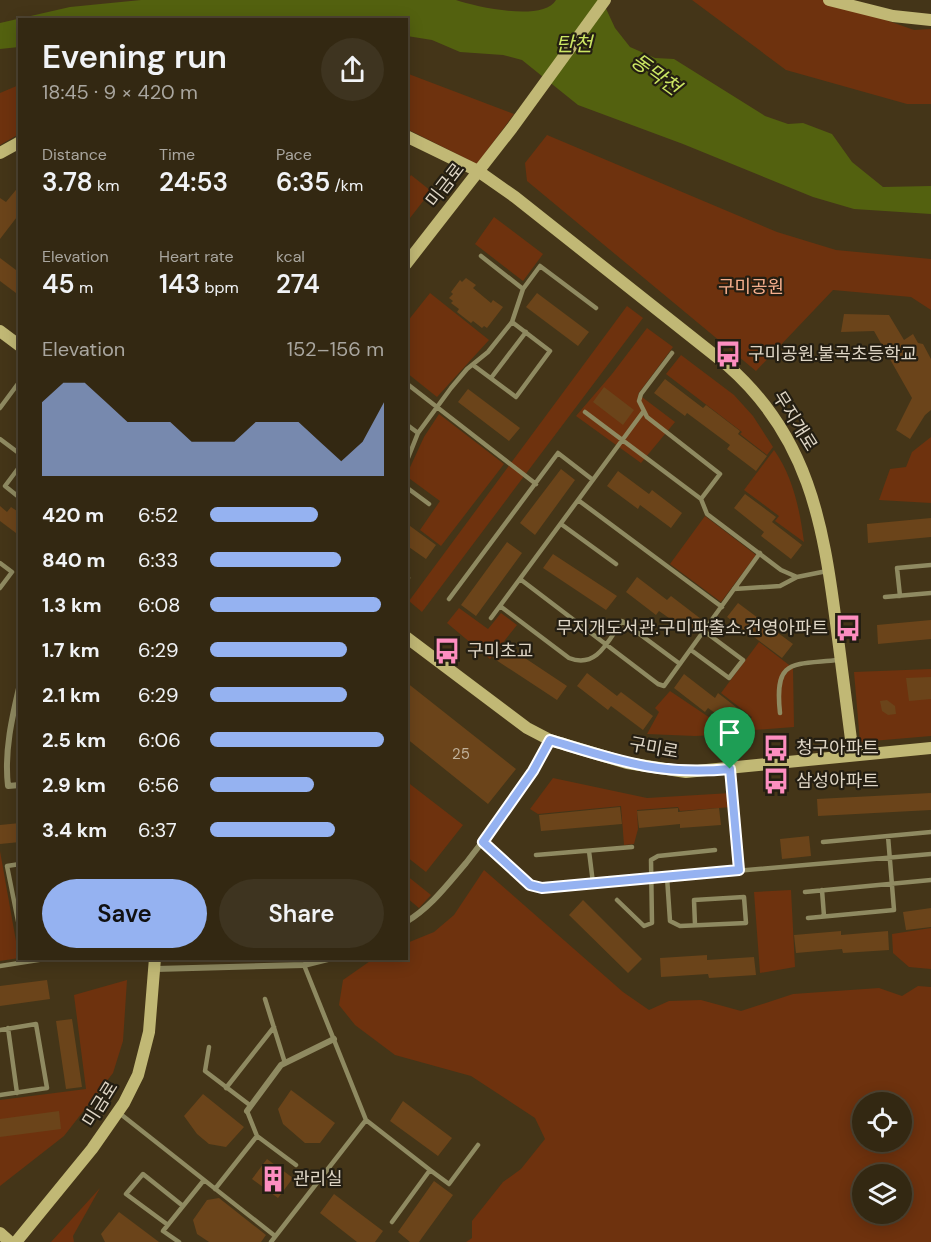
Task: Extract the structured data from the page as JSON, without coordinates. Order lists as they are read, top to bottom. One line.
{"streets":{"street":["미금로","무지개로","구미로"]},"crossings":[["미금로","무지개로"],["무지개로","구미로"]],"water":["탄천","동막천"],"parks":["구미공원"],"places":{"bus stop":["구미공원.불곡초등학교","무지개도서관.구미파출소.건영아파트","구미초교","청구아파트","삼성아파트"],"building":["관리실"]},"house_numbers":["25"],"page":{"heading":["Evening run","18:45 · 9 × 420 m"],"stats":[["Distance","3.78 km"],["Time","24:53"],["Pace","6:35 /km"],["Elevation","45 m"],["Heart rate","143 bpm"],["kcal","274"]],"chart":["Elevation","152–156 m"],"list":[{"name":"420 m","note":"6:52"},{"name":"840 m","note":"6:33"},{"name":"1.3 km","note":"6:08"},{"name":"1.7 km","note":"6:29"},{"name":"2.1 km","note":"6:29"},{"name":"2.5 km","note":"6:06"},{"name":"2.9 km","note":"6:56"},{"name":"3.4 km","note":"6:37"}],"buttons":["Save","Share"]}}
